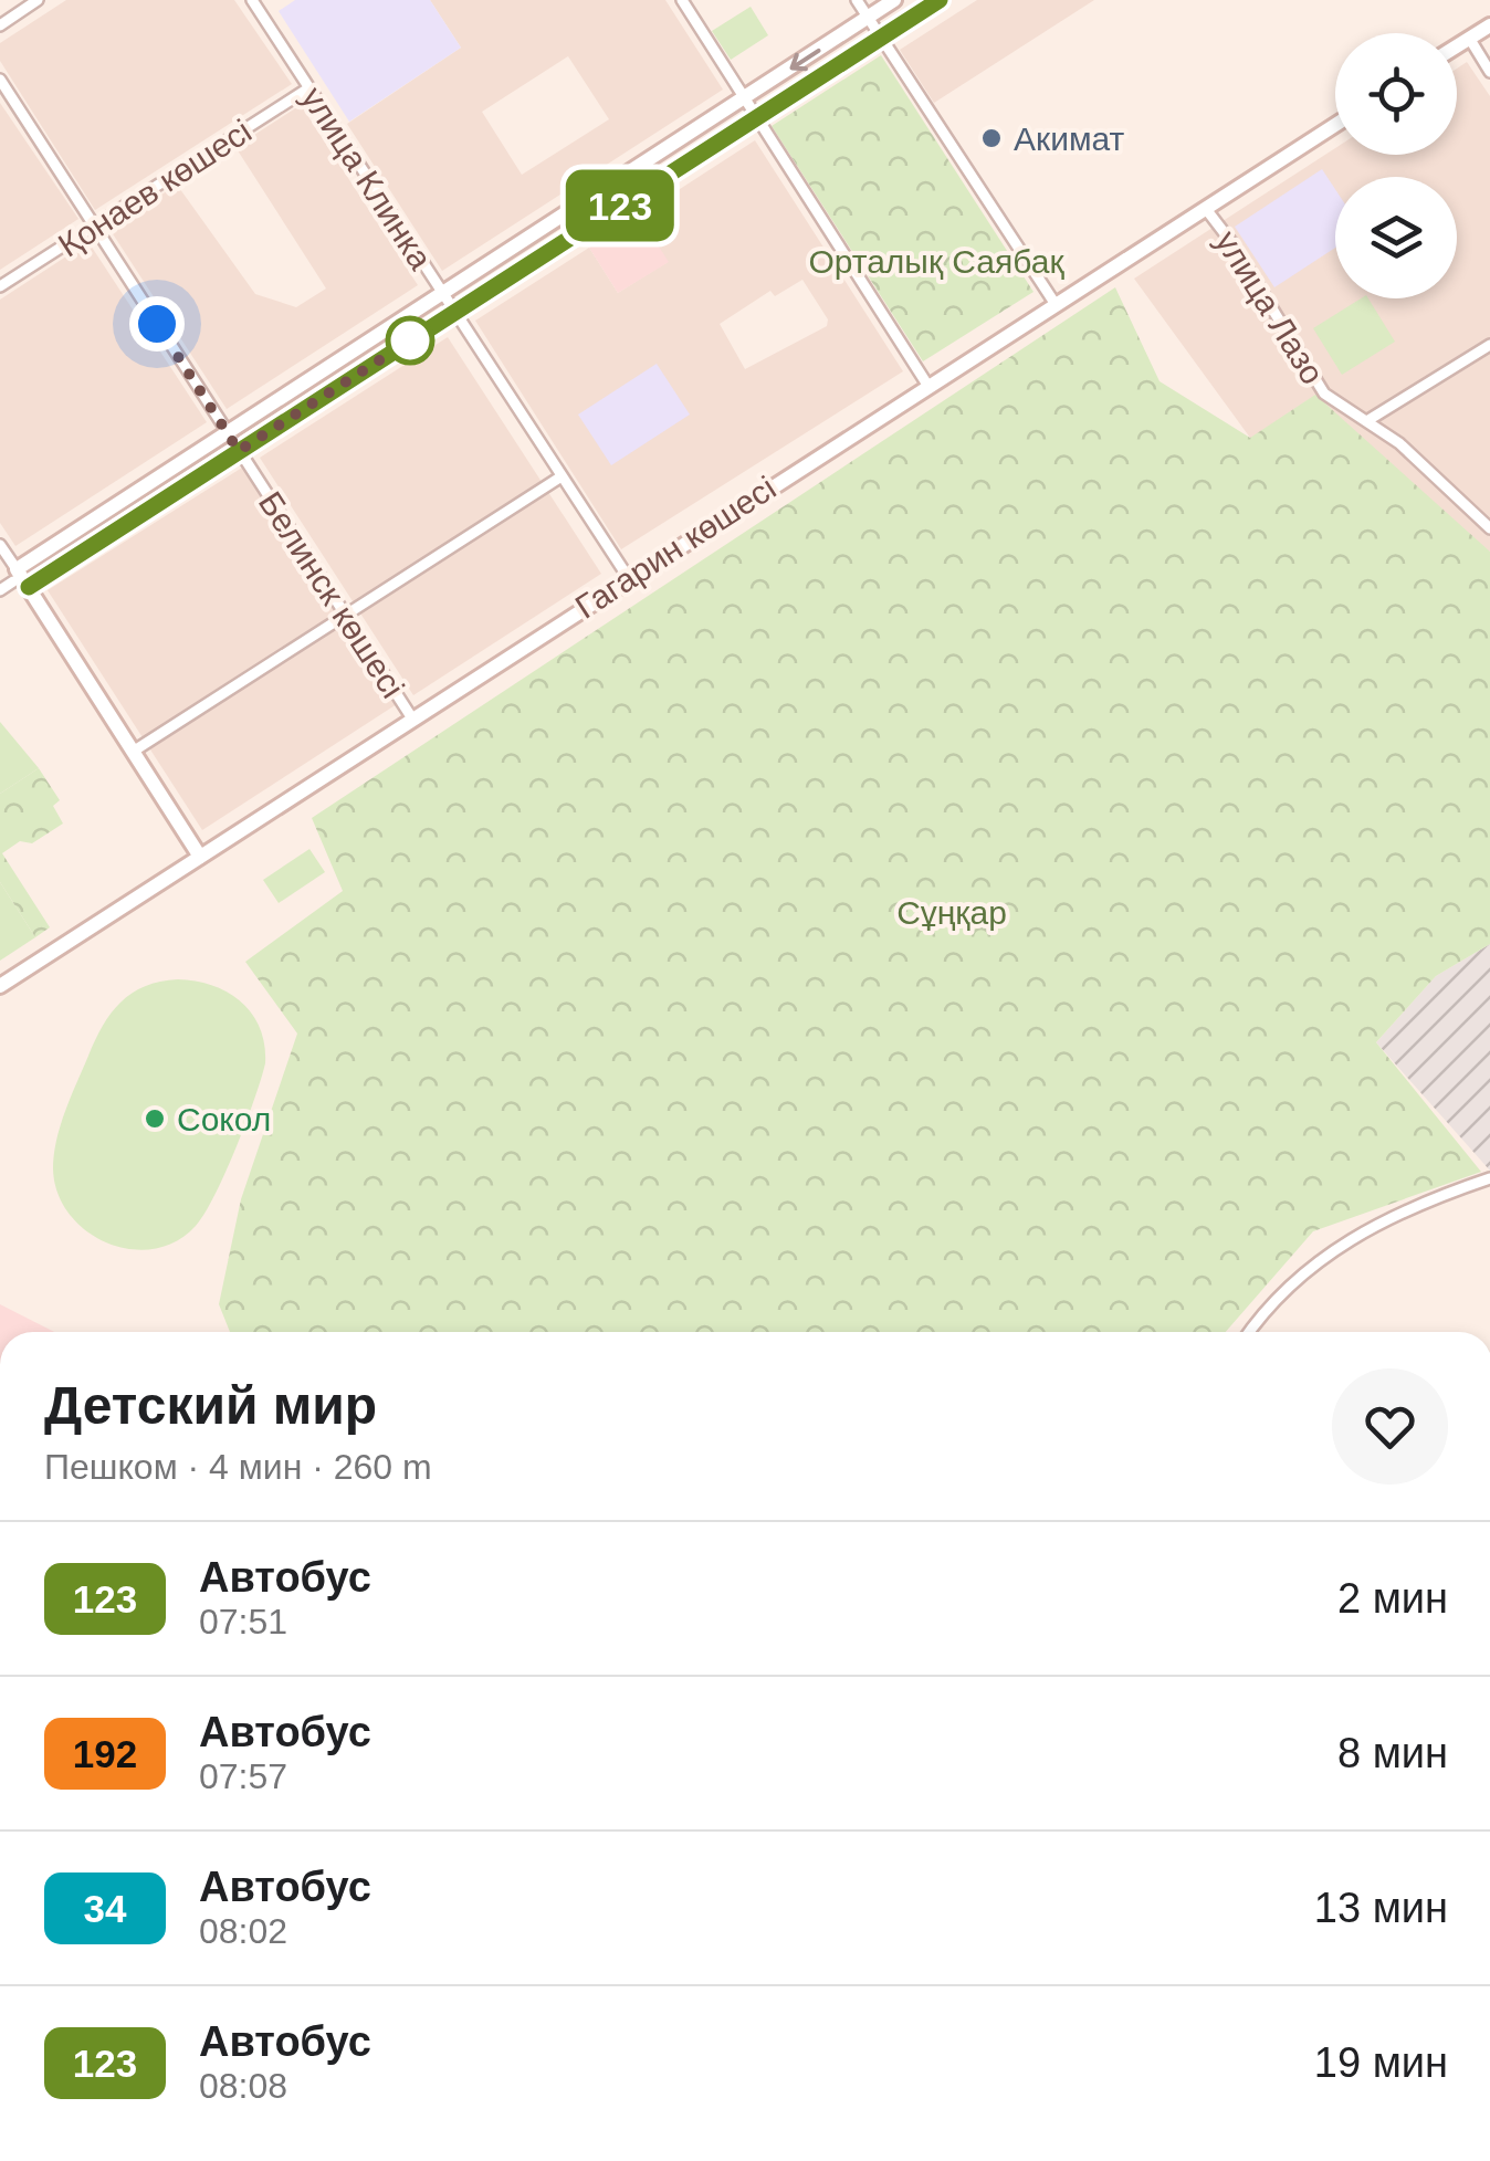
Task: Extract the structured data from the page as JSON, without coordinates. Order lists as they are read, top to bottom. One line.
{"streets":{"street":["улица Клинка","Қонаев көшесі","улица Лазо","Гагарин көшесі","Белинск көшесі"]},"crossings":[["улица Клинка","Қонаев көшесі"],["улица Клинка","Гагарин көшесі"],["Қонаев көшесі","Белинск көшесі"],["улица Лазо","Гагарин көшесі"],["Гагарин көшесі","Белинск көшесі"]],"parks":["Орталық Саябақ","Сұңқар"],"places":["Акимат","Сокол"],"lines":["bus line 123"],"page":{"on_map":"123","heading":["Детский мир","Пешком · 4 мин · 260 m"],"list":[{"mark":"123","name":"Автобус","note":"07:51","value":"2 мин"},{"mark":"192","name":"Автобус","note":"07:57","value":"8 мин"},{"mark":"34","name":"Автобус","note":"08:02","value":"13 мин"},{"mark":"123","name":"Автобус","note":"08:08","value":"19 мин"}]}}
